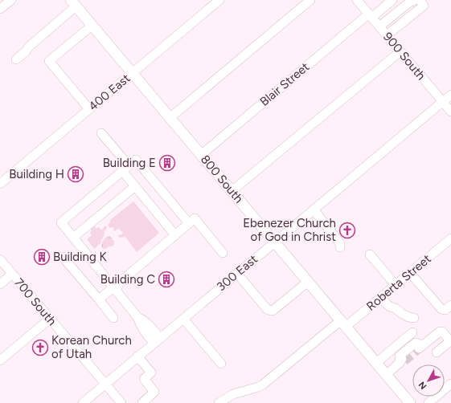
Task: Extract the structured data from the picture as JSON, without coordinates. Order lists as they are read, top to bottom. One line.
{"streets":{"main road":["800 South"],"street":["900 South","Blair Street","400 East","300 East","Roberta Street","700 South"]},"crossings":[["900 South","Blair Street"],["900 South","300 East"],["Blair Street","800 South"],["400 East","800 South"],["800 South","300 East"],["800 South","Roberta Street"],["300 East","700 South"]],"places":{"building":["Building E","Building H","Building K","Building C"],"church":["Ebenezer Church of God in Christ","Korean Church of Utah"]},"north":"bottom left"}
